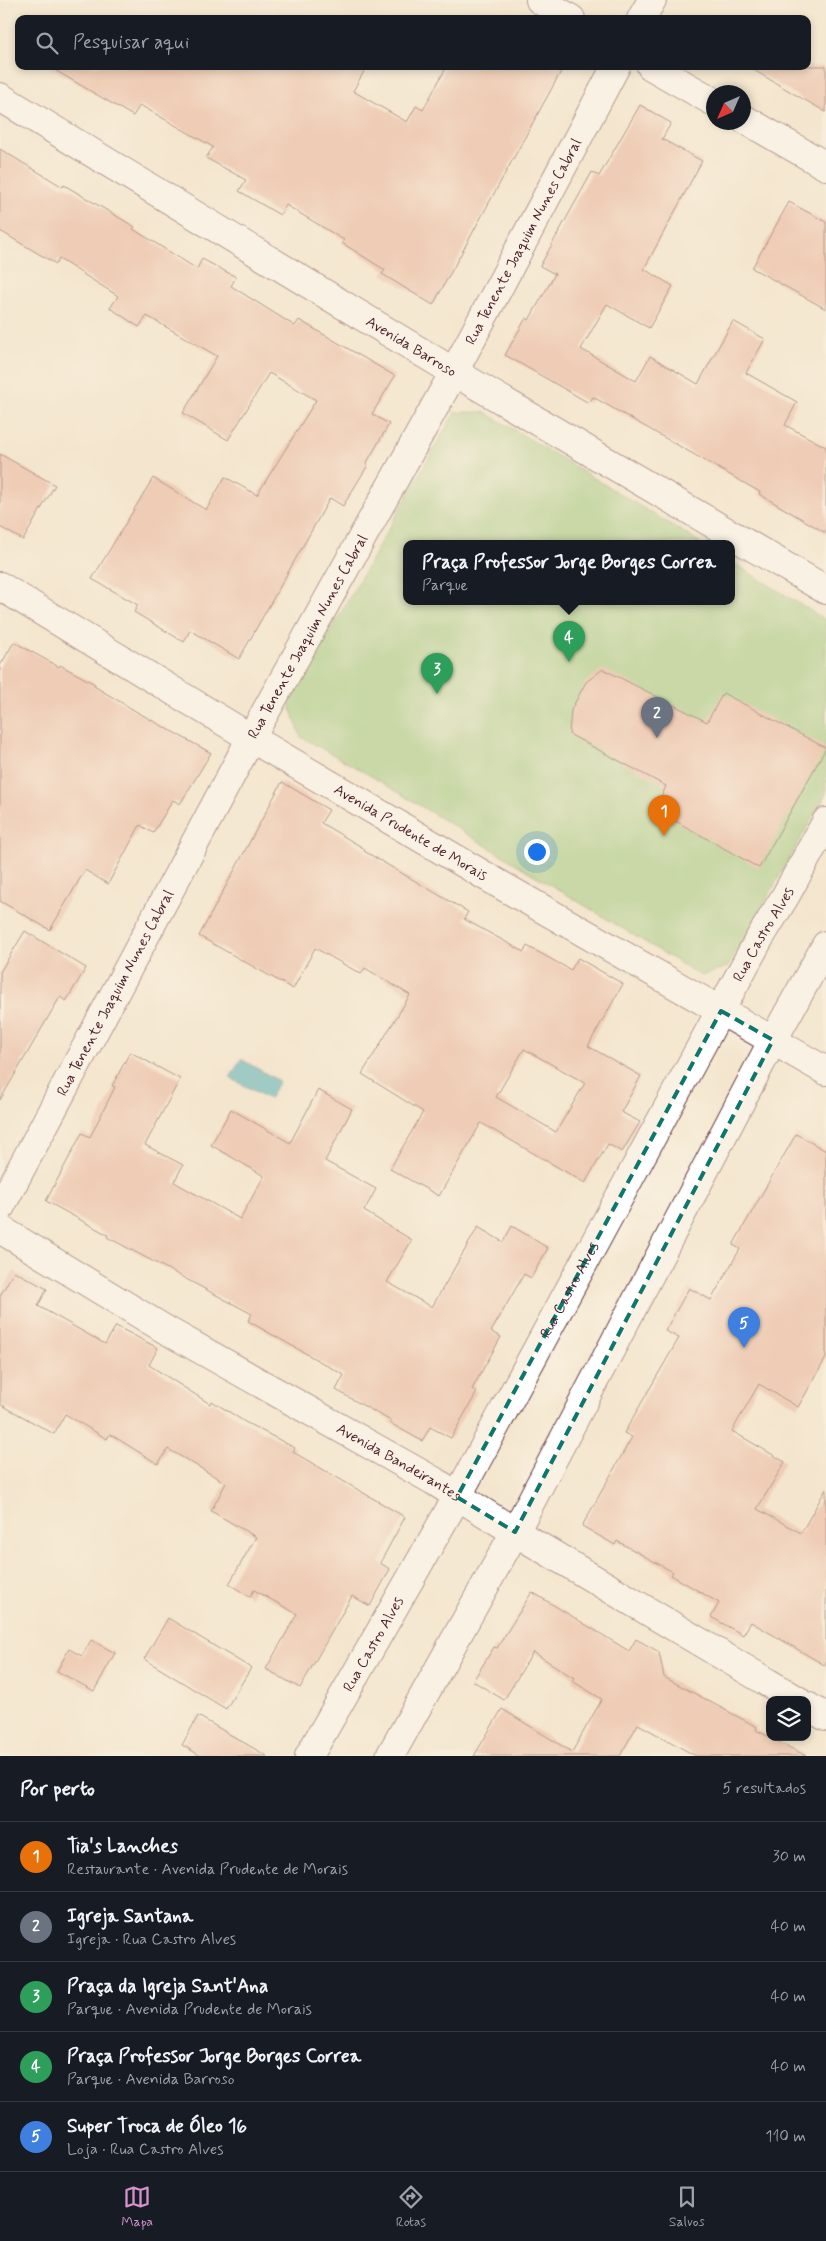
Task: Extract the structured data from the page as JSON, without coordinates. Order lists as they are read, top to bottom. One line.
{"streets":{"street":["Rua Tenente Joaquim Nunes Cabral","Avenida Barroso","Avenida Prudente de Morais","Rua Castro Alves","Avenida Bandeirantes"]},"crossings":[["Rua Tenente Joaquim Nunes Cabral","Avenida Barroso"],["Rua Tenente Joaquim Nunes Cabral","Avenida Prudente de Morais"],["Avenida Prudente de Morais","Rua Castro Alves"],["Rua Castro Alves","Avenida Bandeirantes"]],"north":"bottom left","page":{"search":"Pesquisar aqui","popup":["Praça Professor Jorge Borges Correa","Parque"],"pins":["4","3","2","1","5"],"heading":["Por perto","5 resultados"],"list":[{"mark":"1","name":"Tia's Lanches","note":"Restaurante · Avenida Prudente de Morais","value":"30 m"},{"mark":"2","name":"Igreja Santana","note":"Igreja · Rua Castro Alves","value":"40 m"},{"mark":"3","name":"Praça da Igreja Sant'Ana","note":"Parque · Avenida Prudente de Morais","value":"40 m"},{"mark":"4","name":"Praça Professor Jorge Borges Correa","note":"Parque · Avenida Barroso","value":"40 m"},{"mark":"5","name":"Super Troca de Óleo 16","note":"Loja · Rua Castro Alves","value":"110 m"}],"nav":["Mapa","Rotas","Salvos"]}}
